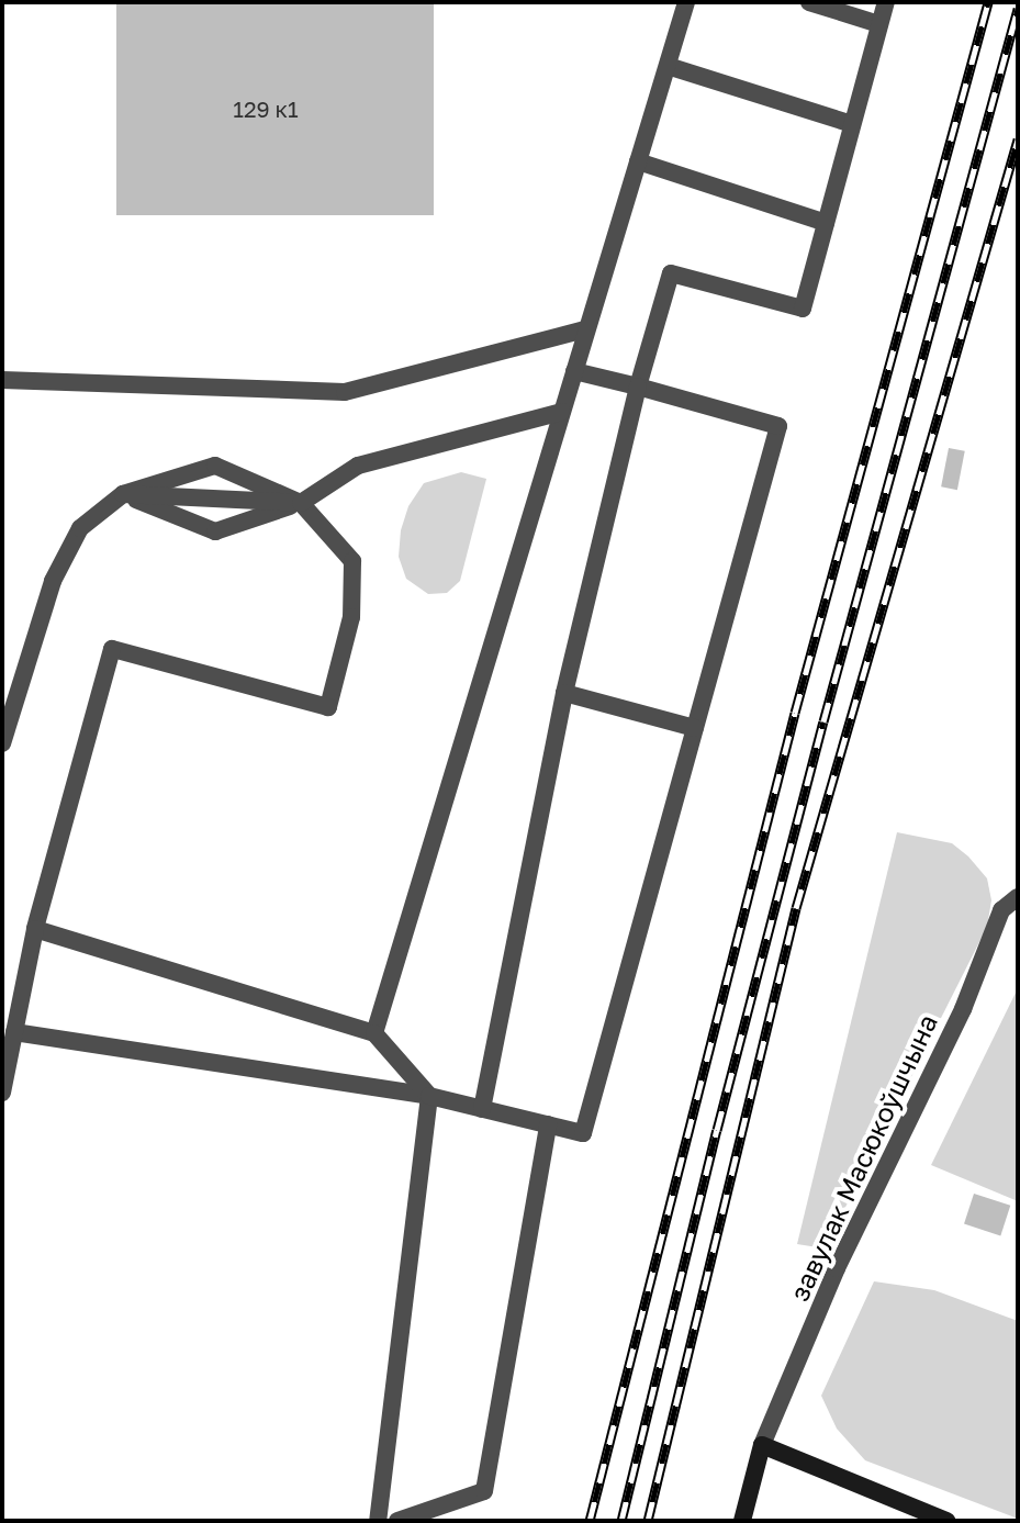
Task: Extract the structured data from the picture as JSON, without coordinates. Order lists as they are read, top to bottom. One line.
{"streets":{"street":["завулак Масюкоўшчына"]},"house_numbers":["129 к1"]}
